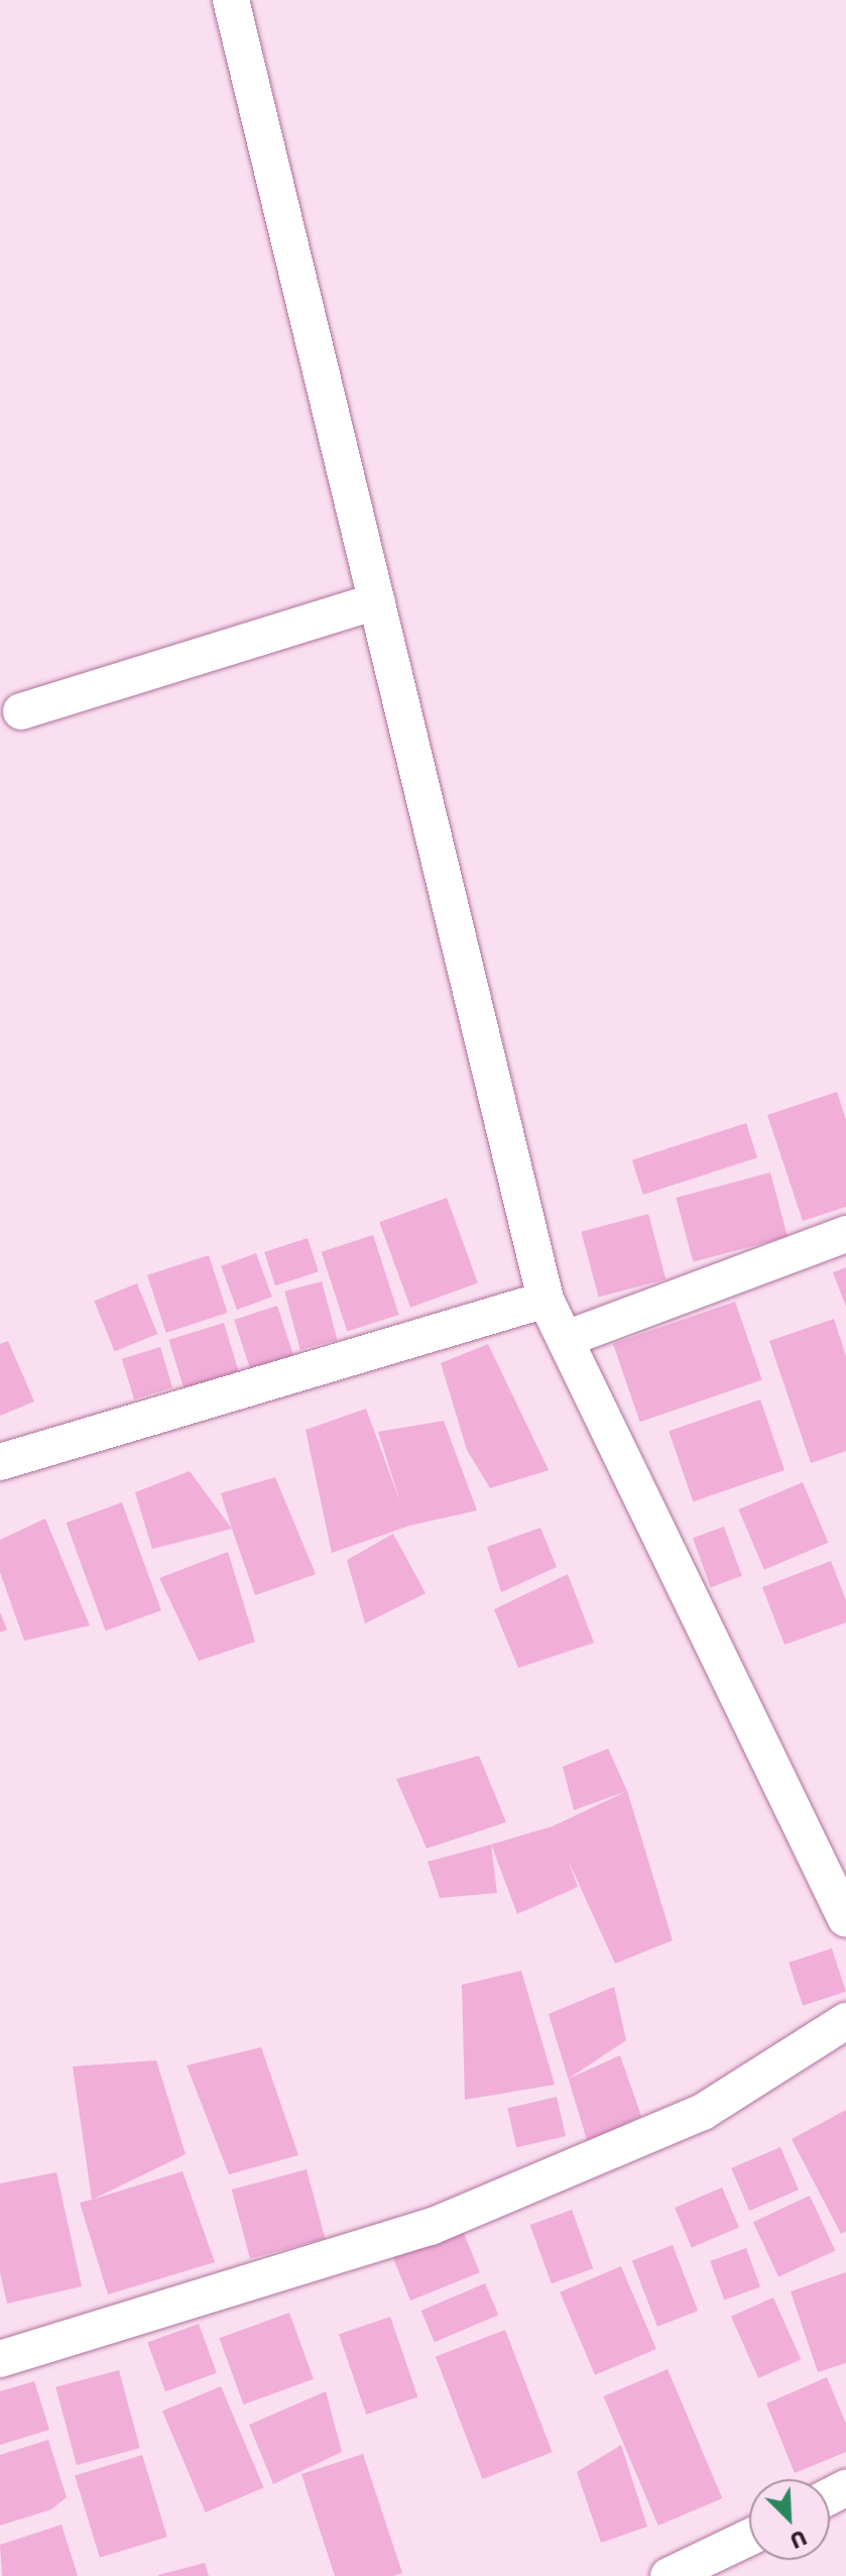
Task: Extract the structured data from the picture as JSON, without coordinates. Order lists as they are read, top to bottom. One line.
{"north":"bottom right"}
